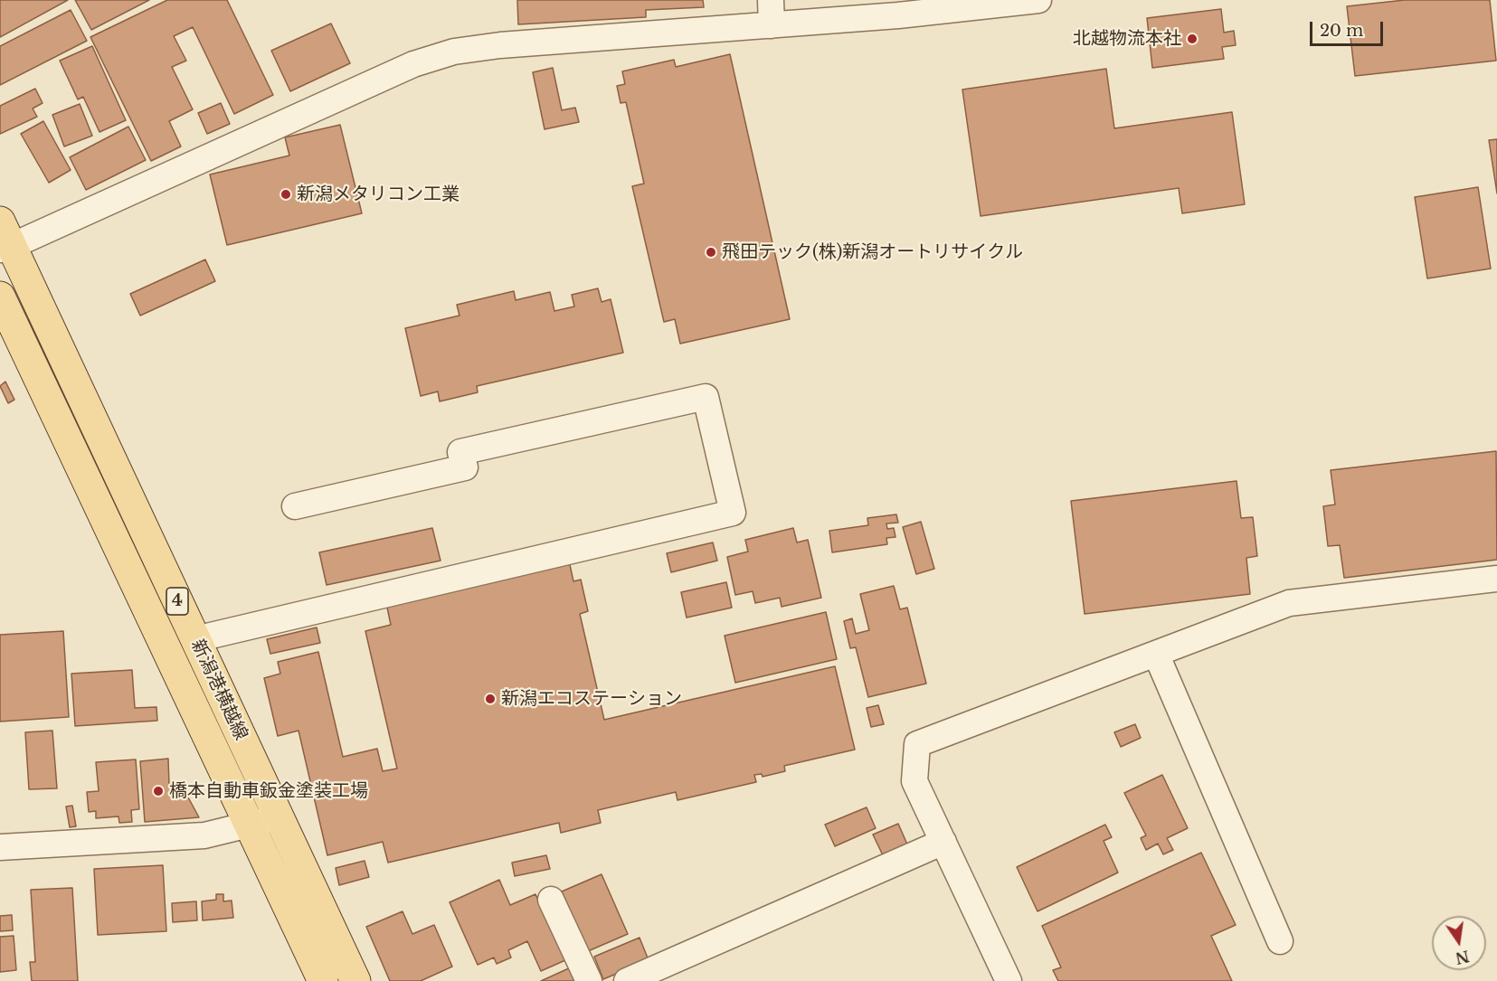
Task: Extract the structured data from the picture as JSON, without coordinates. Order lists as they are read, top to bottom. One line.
{"streets":{"main road":["4","新潟港横越線"]},"places":["北越物流本社","新潟メタリコン工業","飛田テック(株)新潟オートリサイクル","新潟エコステーション","橋本自動車鈑金塗装工場"],"scale_bar":"20 m","north":"bottom"}
